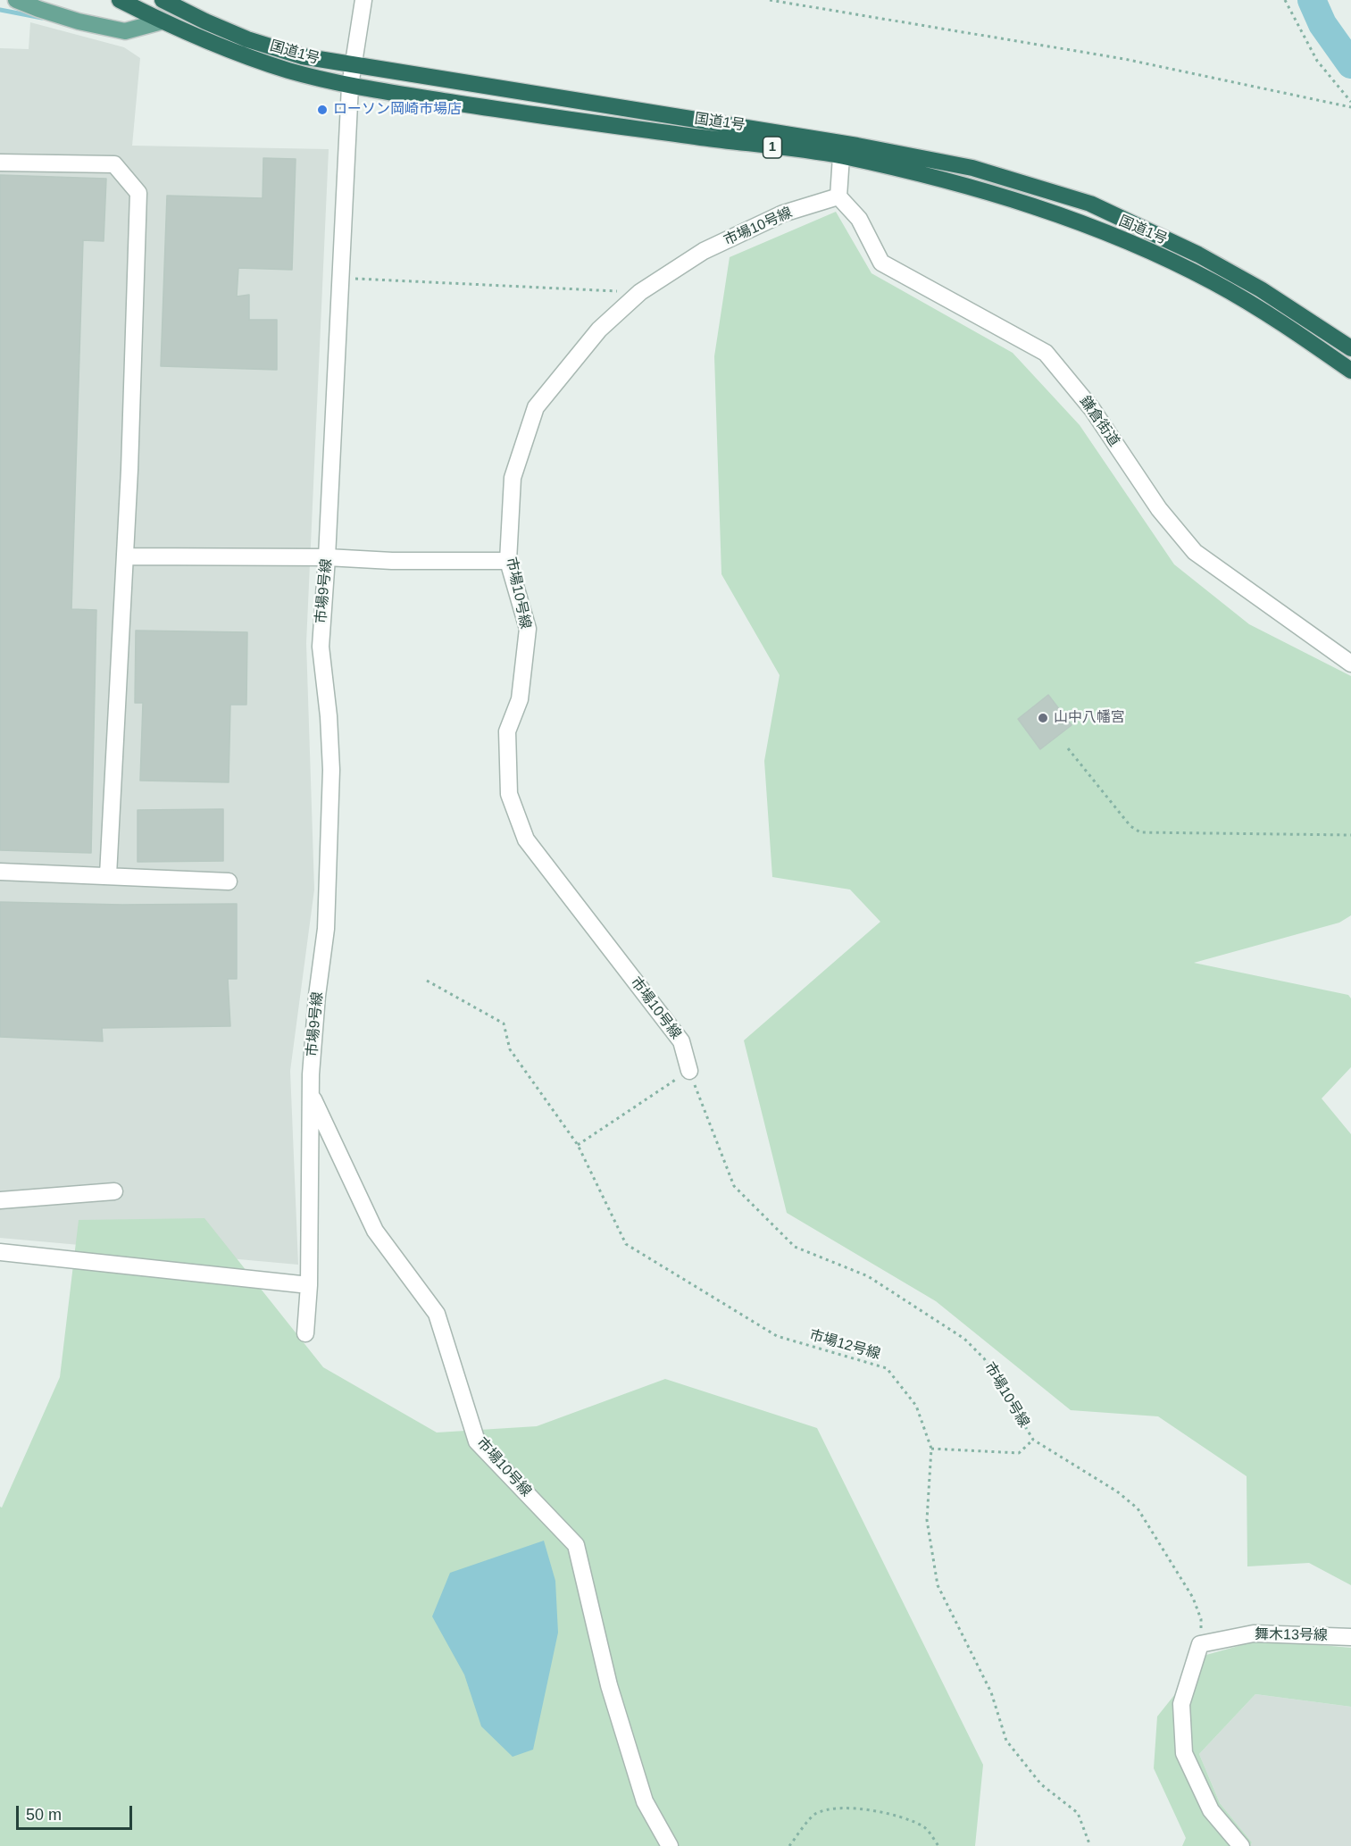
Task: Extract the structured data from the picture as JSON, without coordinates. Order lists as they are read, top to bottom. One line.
{"streets":{"highway":["国道1号","1"],"street":["市場10号線","鎌倉街道","市場9号線","舞木13号線"],"path":["市場12号線"]},"crossings":[["国道1号","市場9号線"],["市場10号線","鎌倉街道"],["市場10号線","市場9号線"],["市場10号線","舞木13号線"]],"places":["ローソン岡崎市場店","山中八幡宮"],"scale_bar":"50 m"}
